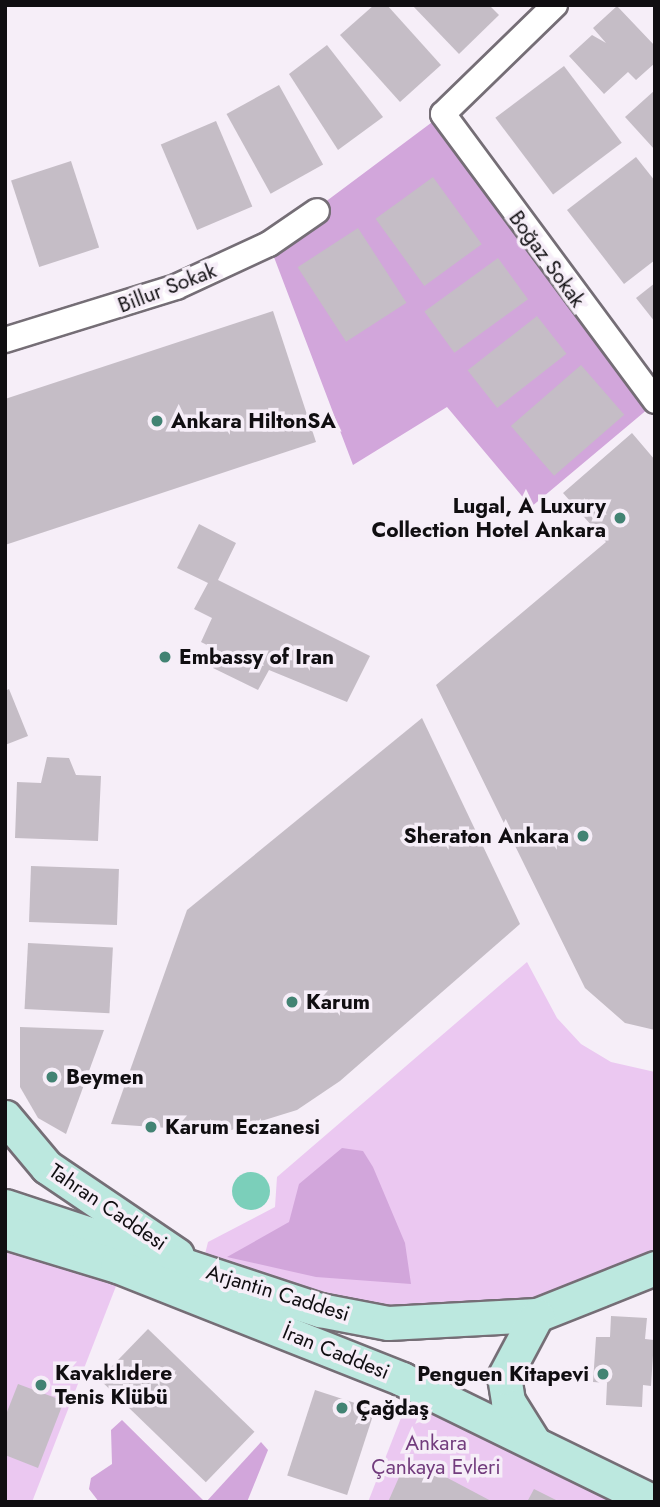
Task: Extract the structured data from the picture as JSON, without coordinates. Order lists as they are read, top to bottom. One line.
{"streets":{"main road":["Tahran Caddesi","Arjantin Caddesi","İran Caddesi"],"street":["Boğaz Sokak","Billur Sokak"]},"crossings":[["Tahran Caddesi","Arjantin Caddesi"]],"parks":["Ankara Çankaya Evleri"],"places":["Ankara HiltonSA","Lugal, A Luxury Collection Hotel Ankara","Embassy of Iran","Sheraton Ankara","Karum","Beymen","Karum Eczanesi","Penguen Kitapevi","Kavaklıdere Tenis Klübü","Çağdaş"]}
